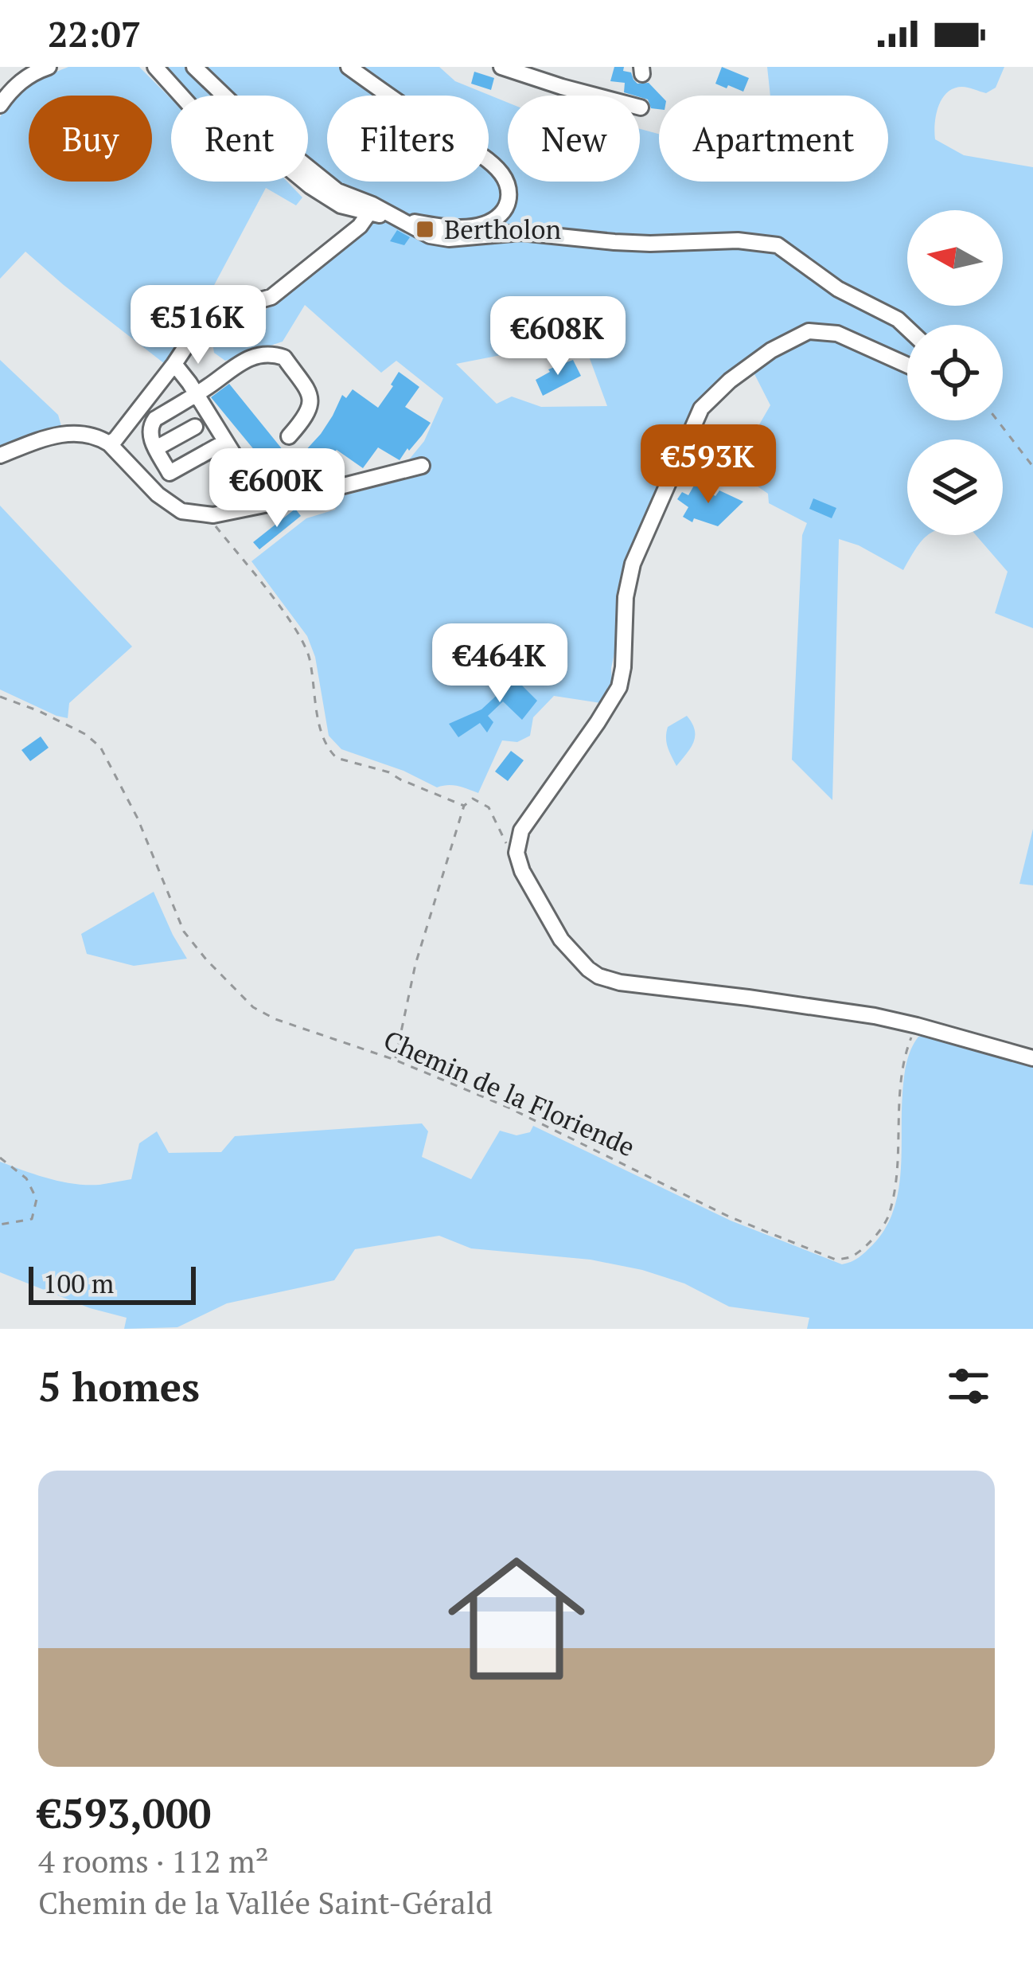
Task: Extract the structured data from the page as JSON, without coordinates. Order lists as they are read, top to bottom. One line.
{"streets":{"path":["Chemin de la Floriende"]},"places":{"transit":["Bertholon"]},"scale_bar":"100 m","north":"left","page":{"status":"22:07","chip":["Buy","Rent","Filters","New","Apartment"],"price":["€516K","€608K","€593K","€600K","€464K"],"scale":"100 m","heading":"5 homes","list":[{"name":"€593,000","note":"4 rooms · 112 m² · Chemin de la Vallée Saint-Gérald"}]}}
